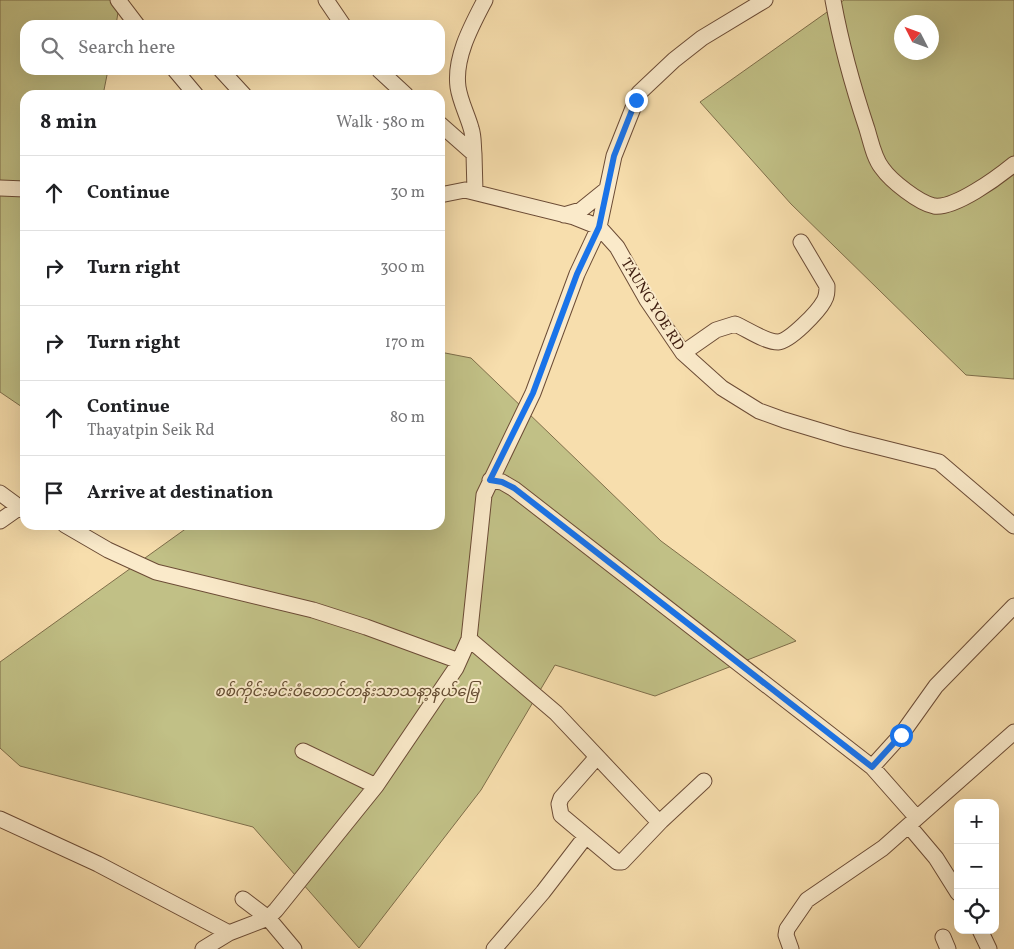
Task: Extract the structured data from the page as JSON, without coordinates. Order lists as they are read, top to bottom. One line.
{"streets":{"street":["TAUNG YOE RD"]},"parks":["စစ်ကိုင်းမင်းဝံတောင်တန်းသာသနာ့နယ်မြေ"],"north":"top left","page":{"search":"Search here","heading":["8 min","Walk · 580 m"],"list":[["Continue","30 m"],["Turn right","300 m"],["Turn right","170 m"],["Continue","Thayatpin Seik Rd","80 m"],"Arrive at destination"],"map_buttons":["+","−"]}}
